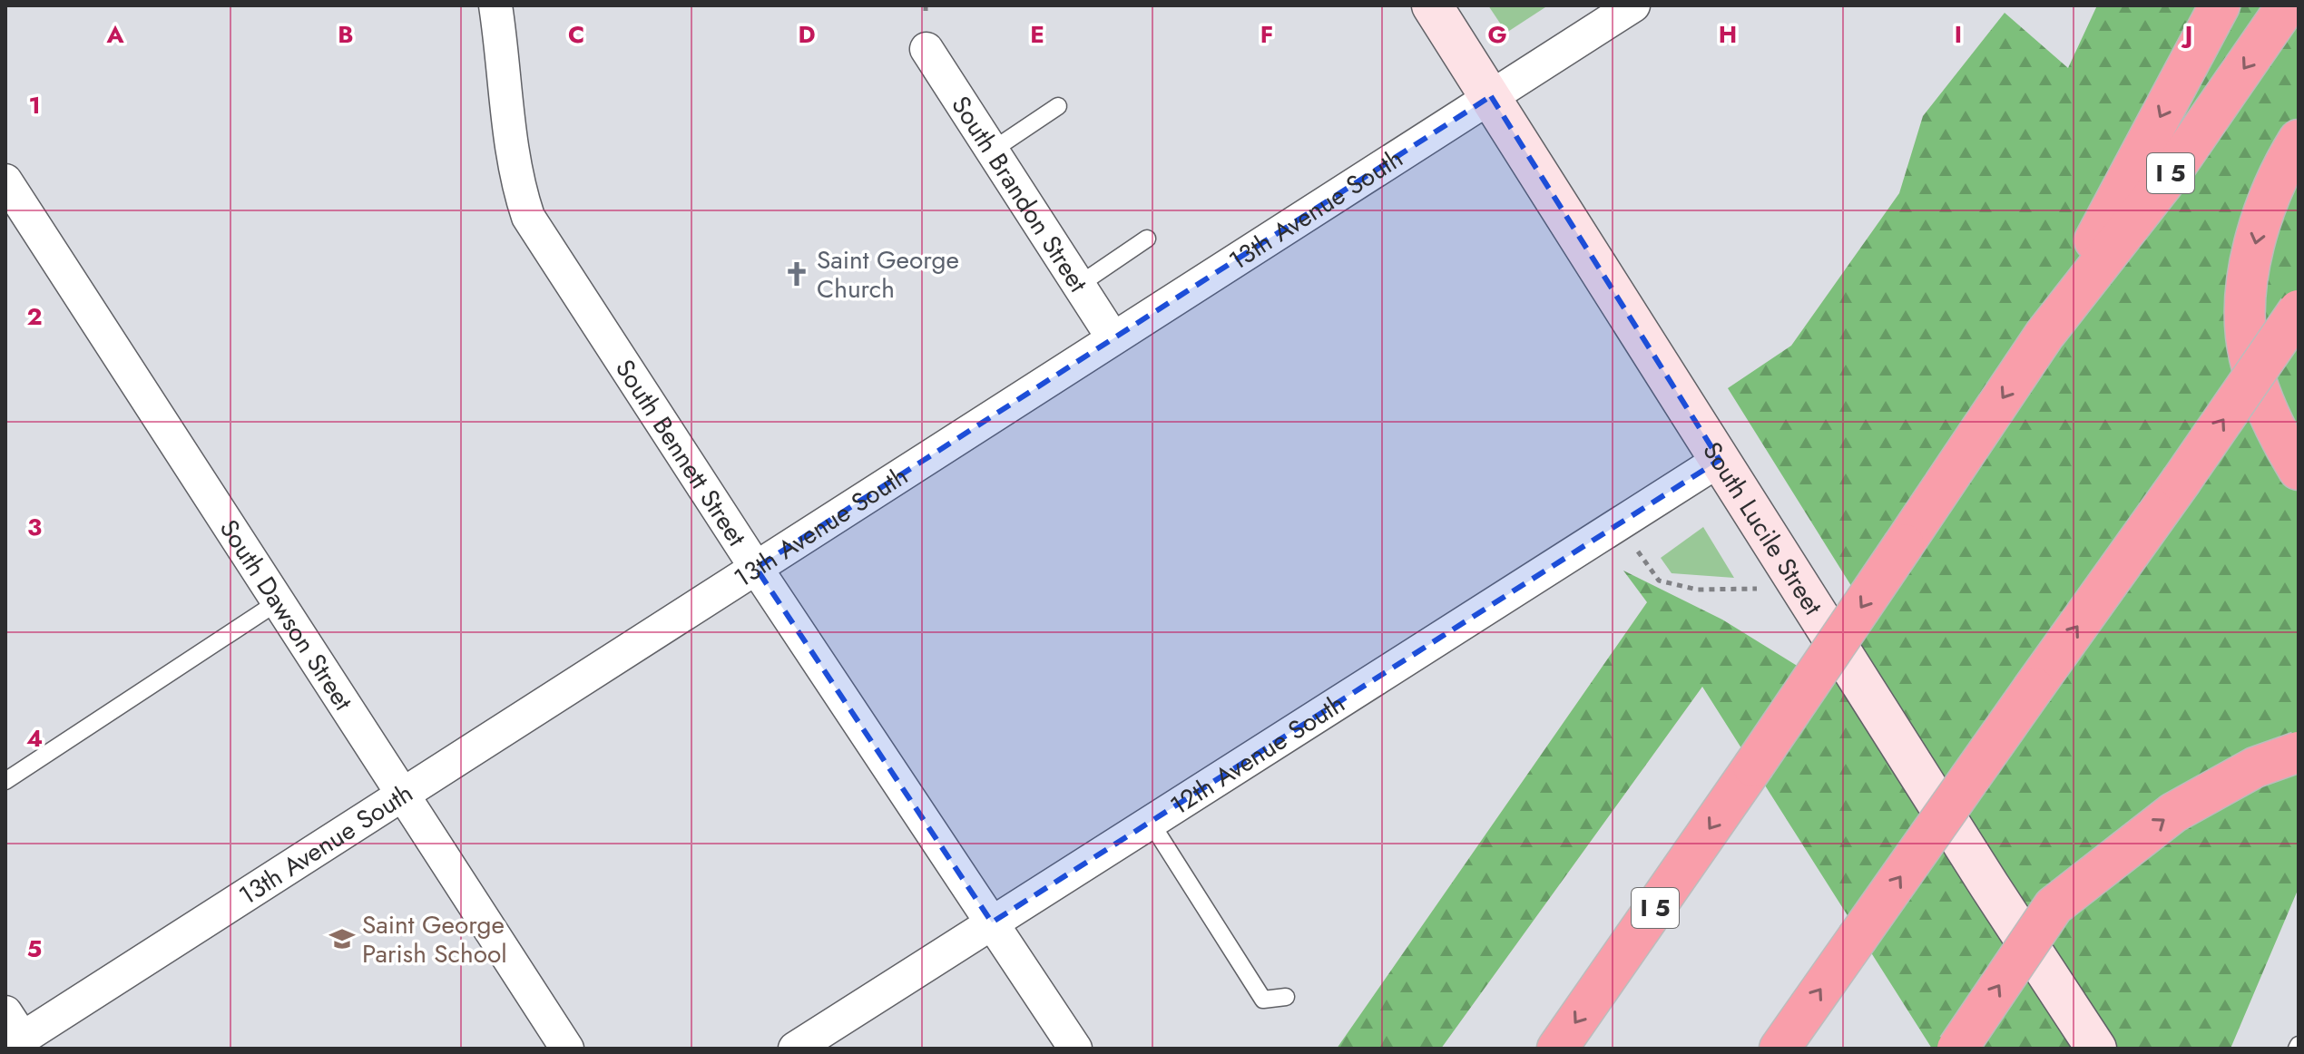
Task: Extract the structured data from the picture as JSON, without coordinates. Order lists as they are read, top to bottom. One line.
{"streets":{"highway":["I 5"],"street":["South Brandon Street","13th Avenue South","South Bennett Street","South Lucile Street","South Dawson Street","12th Avenue South"]},"crossings":[["South Brandon Street","13th Avenue South"],["13th Avenue South","South Bennett Street"],["13th Avenue South","South Lucile Street"],["13th Avenue South","South Dawson Street"],["South Bennett Street","12th Avenue South"],["South Lucile Street","12th Avenue South"]],"places":{"church":["Saint George Church"],"school or university":["Saint George Parish School"]},"grid":{"columns":["A","B","C","D","E","F","G","H","I","J"],"rows":["1","2","3","4","5"]}}
